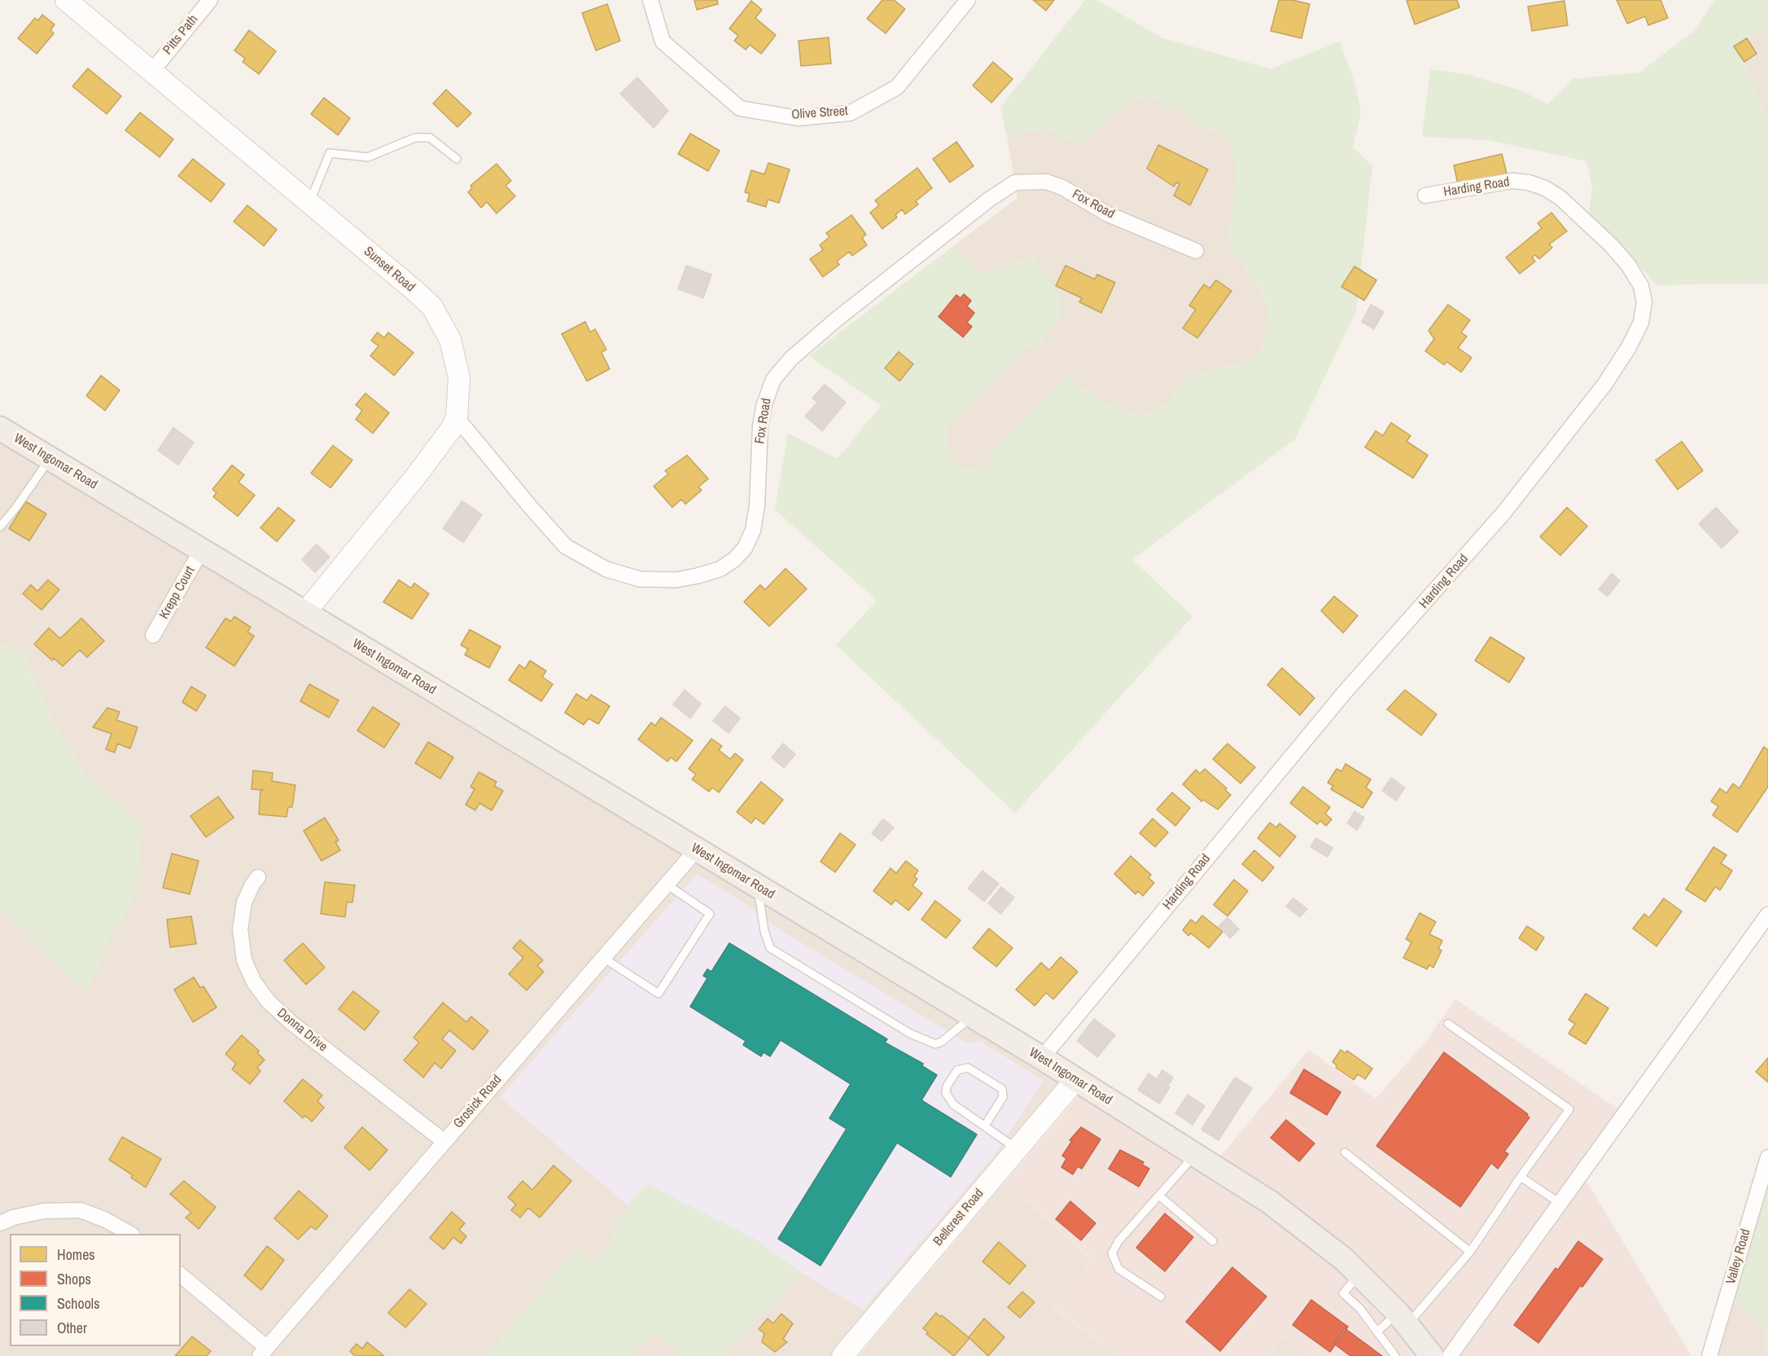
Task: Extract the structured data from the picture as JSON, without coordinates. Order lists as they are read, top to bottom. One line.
{"streets":{"main road":["West Ingomar Road"],"street":["Pitts Path","Olive Street","Harding Road","Fox Road","Sunset Road","Krepp Court","Donna Drive","Grosick Road","Bellcrest Road","Valley Road"]},"crossings":[["Pitts Path","Sunset Road"],["Harding Road","West Ingomar Road"],["Fox Road","Sunset Road"],["Sunset Road","West Ingomar Road"],["West Ingomar Road","Krepp Court"],["West Ingomar Road","Grosick Road"],["West Ingomar Road","Bellcrest Road"],["Donna Drive","Grosick Road"]],"legend":["Homes","Shops","Schools","Other"]}
